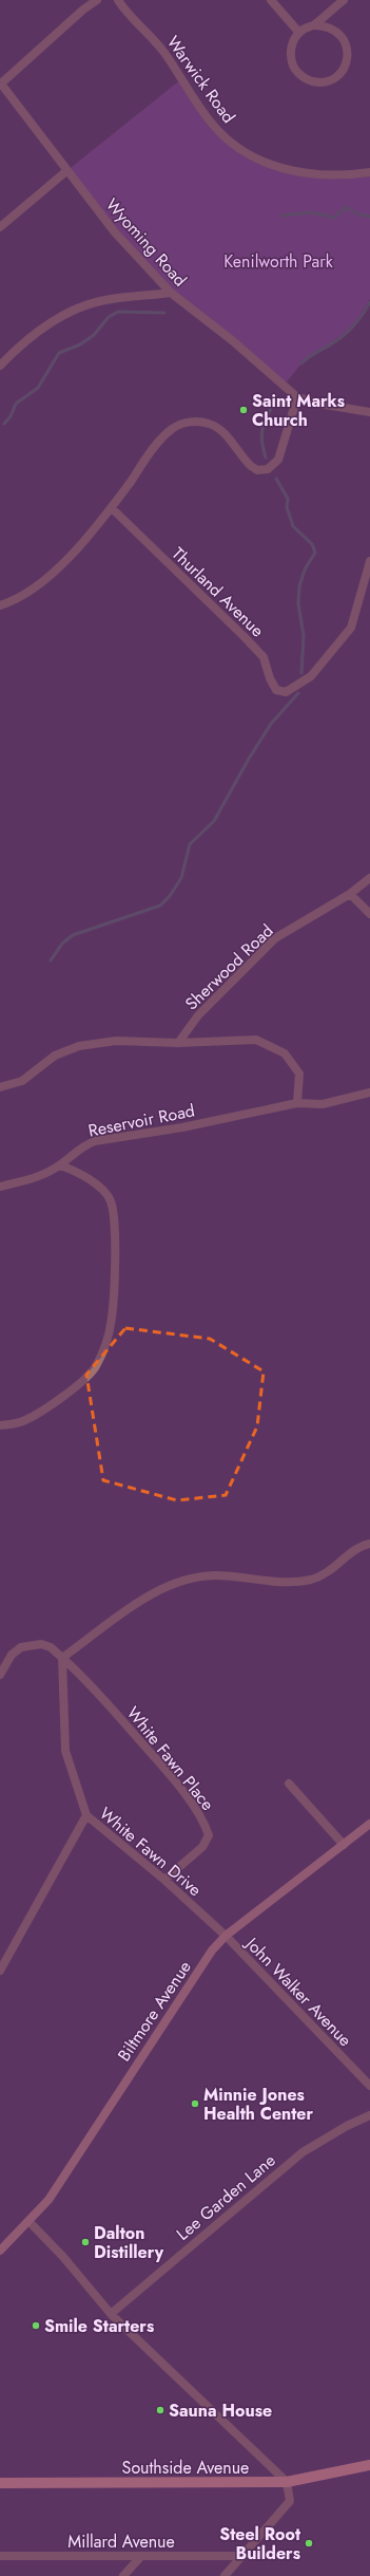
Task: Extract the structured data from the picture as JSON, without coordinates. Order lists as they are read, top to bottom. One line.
{"streets":{"main road":["Biltmore Avenue","Southside Avenue"],"street":["Warwick Road","Wyoming Road","Thurland Avenue","Sherwood Road","Reservoir Road","White Fawn Place","White Fawn Drive","John Walker Avenue","Lee Garden Lane","Millard Avenue"]},"crossings":[["White Fawn Place","White Fawn Drive"],["White Fawn Drive","John Walker Avenue"],["White Fawn Drive","Biltmore Avenue"],["John Walker Avenue","Biltmore Avenue"]],"parks":["Kenilworth Park"],"places":["Saint Marks Church","Minnie Jones Health Center","Dalton Distillery","Smile Starters","Sauna House","Steel Root Builders"]}
